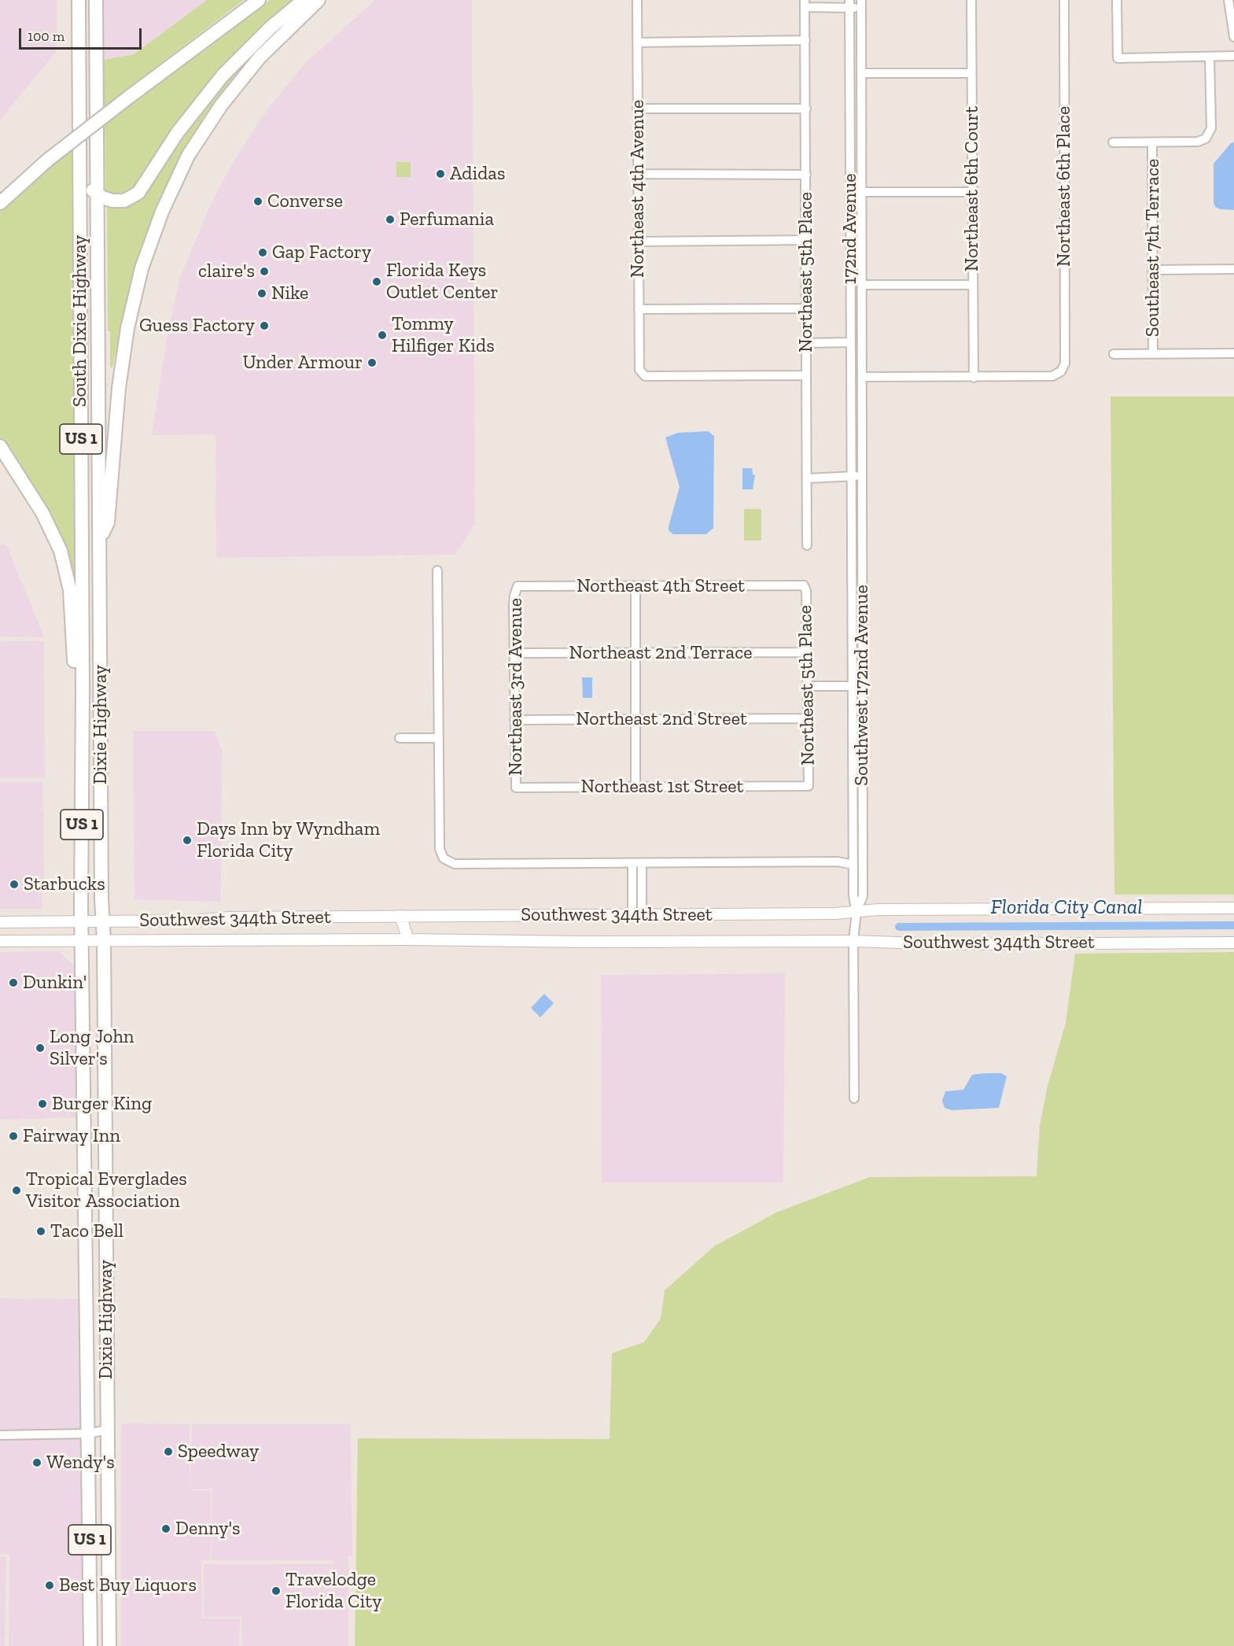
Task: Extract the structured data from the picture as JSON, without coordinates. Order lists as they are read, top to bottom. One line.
{"streets":{"highway":["South Dixie Highway","US 1","Dixie Highway"],"main road":["Southwest 344th Street"],"street":["Northeast 6th Place","Northeast 4th Avenue","Northeast 6th Court","172nd Avenue","Southeast 7th Terrace","Northeast 5th Place","Northeast 4th Street","Northeast 2nd Terrace","Southwest 172nd Avenue","Northeast 3rd Avenue","Northeast 2nd Street","Northeast 1st Street"]},"crossings":[["Northeast 6th Place","Northeast 6th Court"],["Northeast 4th Avenue","Northeast 5th Place"],["172nd Avenue","Southwest 172nd Avenue"],["Northeast 5th Place","Northeast 4th Street"],["Northeast 5th Place","Northeast 2nd Terrace"],["Northeast 5th Place","Northeast 2nd Street"],["Northeast 5th Place","Northeast 1st Street"],["South Dixie Highway","Dixie Highway"],["Northeast 4th Street","Northeast 3rd Avenue"],["Northeast 2nd Terrace","Northeast 3rd Avenue"],["Southwest 172nd Avenue","Southwest 344th Street"],["Northeast 3rd Avenue","Northeast 2nd Street"],["Northeast 3rd Avenue","Northeast 1st Street"],["Dixie Highway","Southwest 344th Street"]],"water":["Florida City Canal"],"places":["Adidas","Converse","Perfumania","Gap Factory","claire's","Florida Keys Outlet Center","Nike","Guess Factory","Tommy Hilfiger Kids","Under Armour","Days Inn by Wyndham Florida City","Starbucks","Dunkin'","Long John Silver's","Burger King","Fairway Inn","Tropical Everglades Visitor Association","Taco Bell","Speedway","Wendy's","Denny's","Best Buy Liquors","Travelodge Florida City"],"scale_bar":"100 m"}
